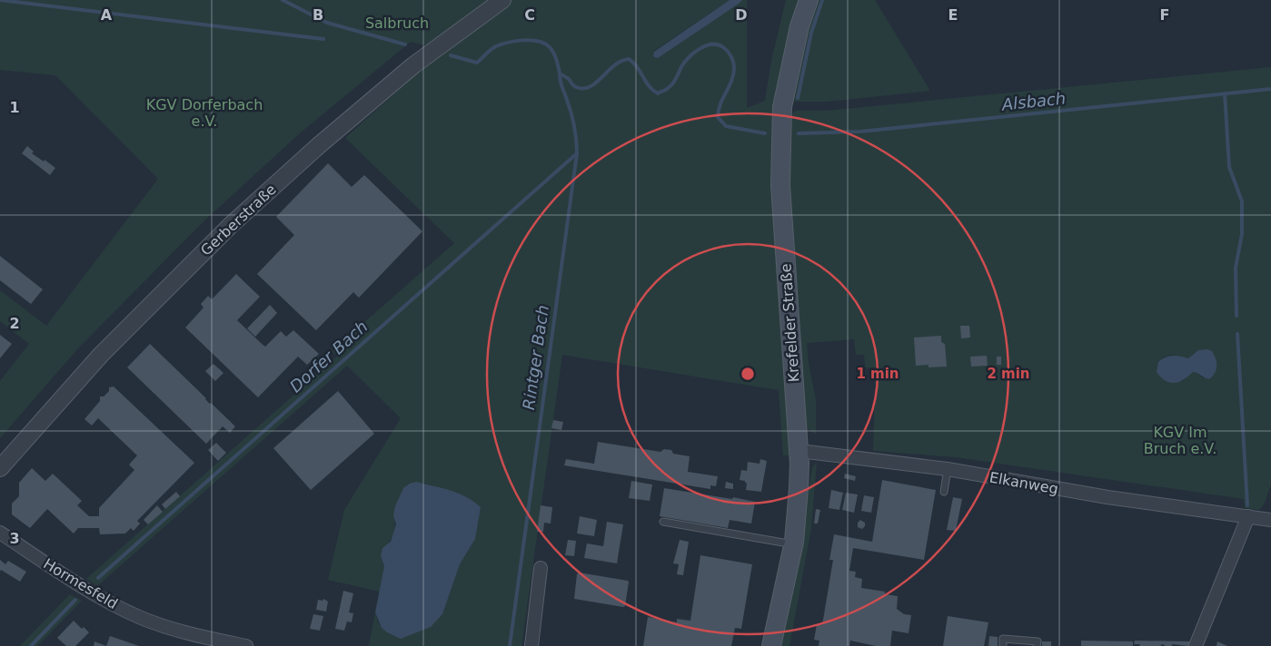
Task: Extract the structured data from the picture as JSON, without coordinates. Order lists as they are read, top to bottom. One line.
{"streets":{"main road":["Krefelder Straße"],"street":["Gerberstraße","Elkanweg","Hormesfeld"]},"crossings":[["Krefelder Straße","Elkanweg"]],"water":["Alsbach","Dorfer Bach","Rintger Bach"],"parks":["Salbruch","KGV Dorferbach e.V.","KGV Im Bruch e.V."],"grid":{"columns":["A","B","C","D","E","F"],"rows":["1","2","3"]},"rings":["1 min","2 min"]}
